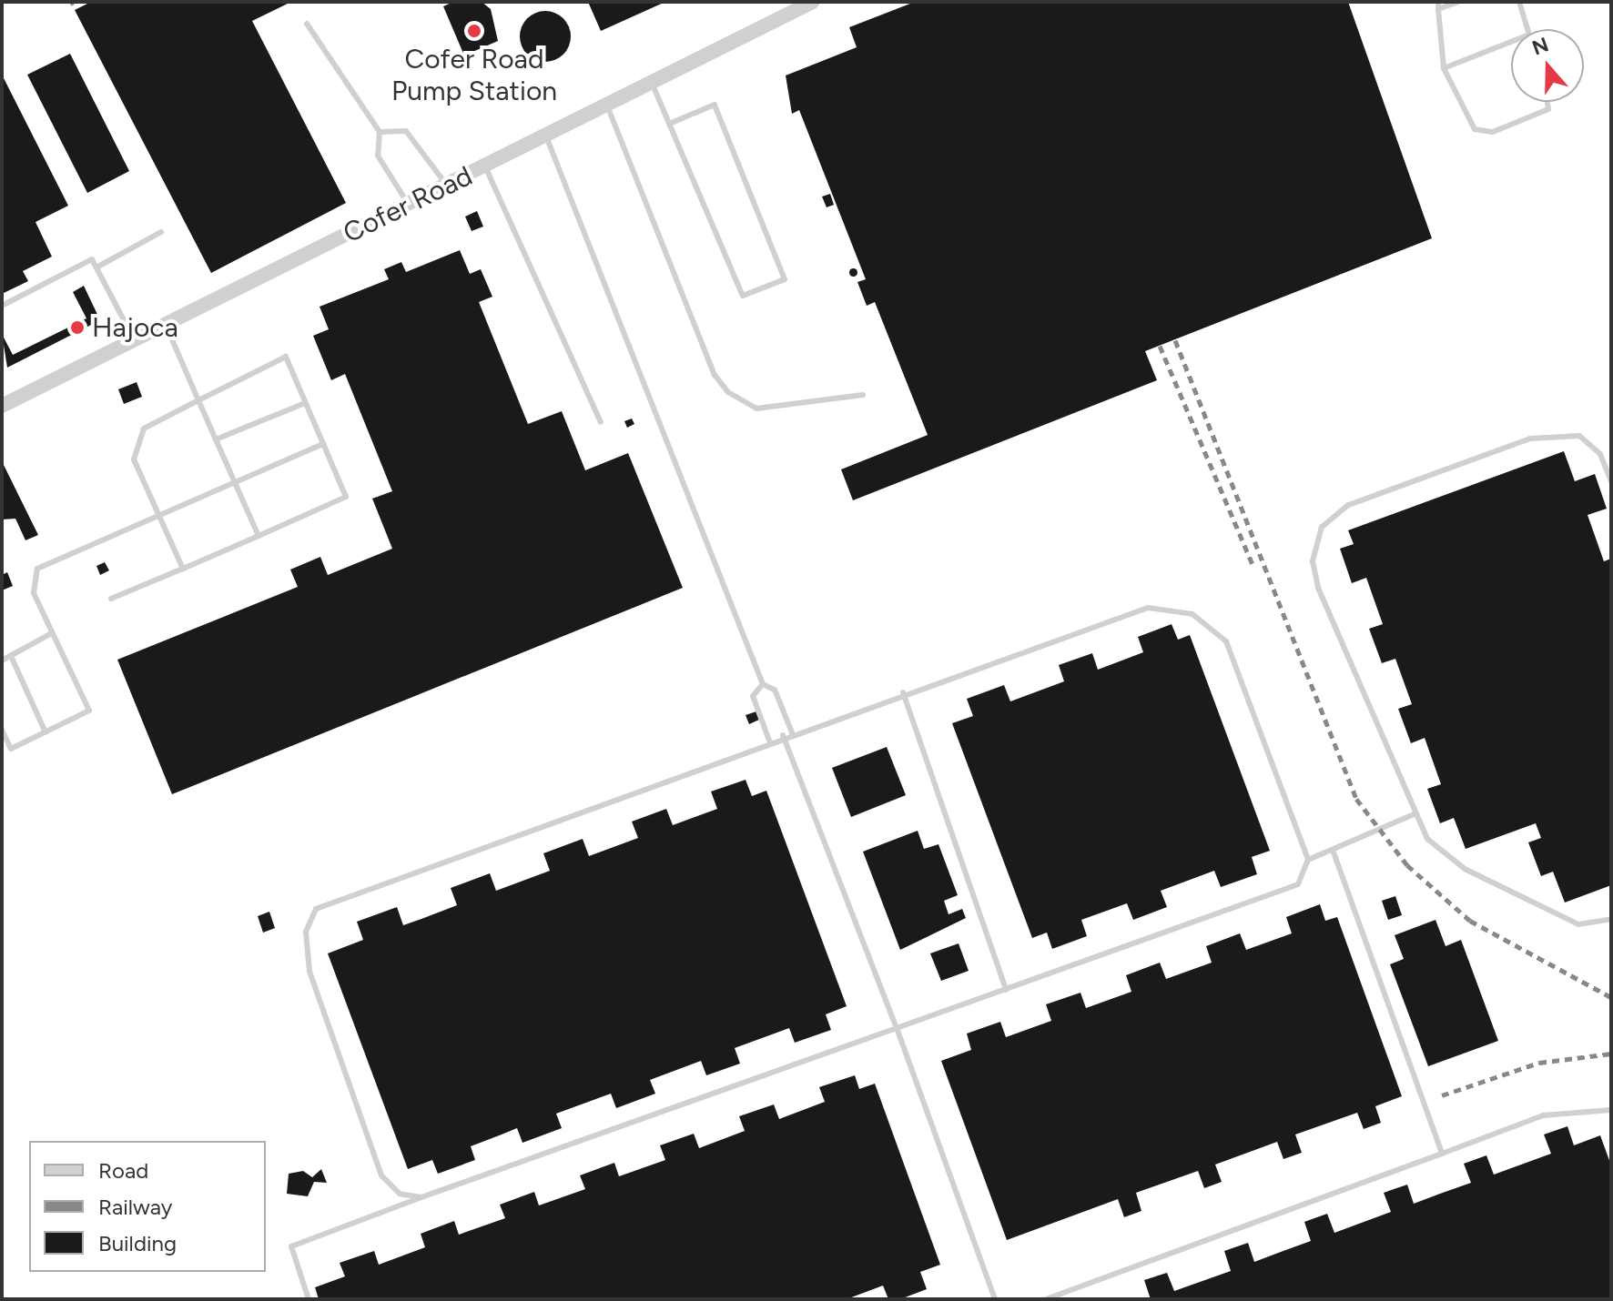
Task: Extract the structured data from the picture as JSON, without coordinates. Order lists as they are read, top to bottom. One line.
{"streets":{"street":["Cofer Road"]},"places":["Cofer Road Pump Station","Hajoca"],"legend":["Road","Railway","Building"],"north":"top"}
